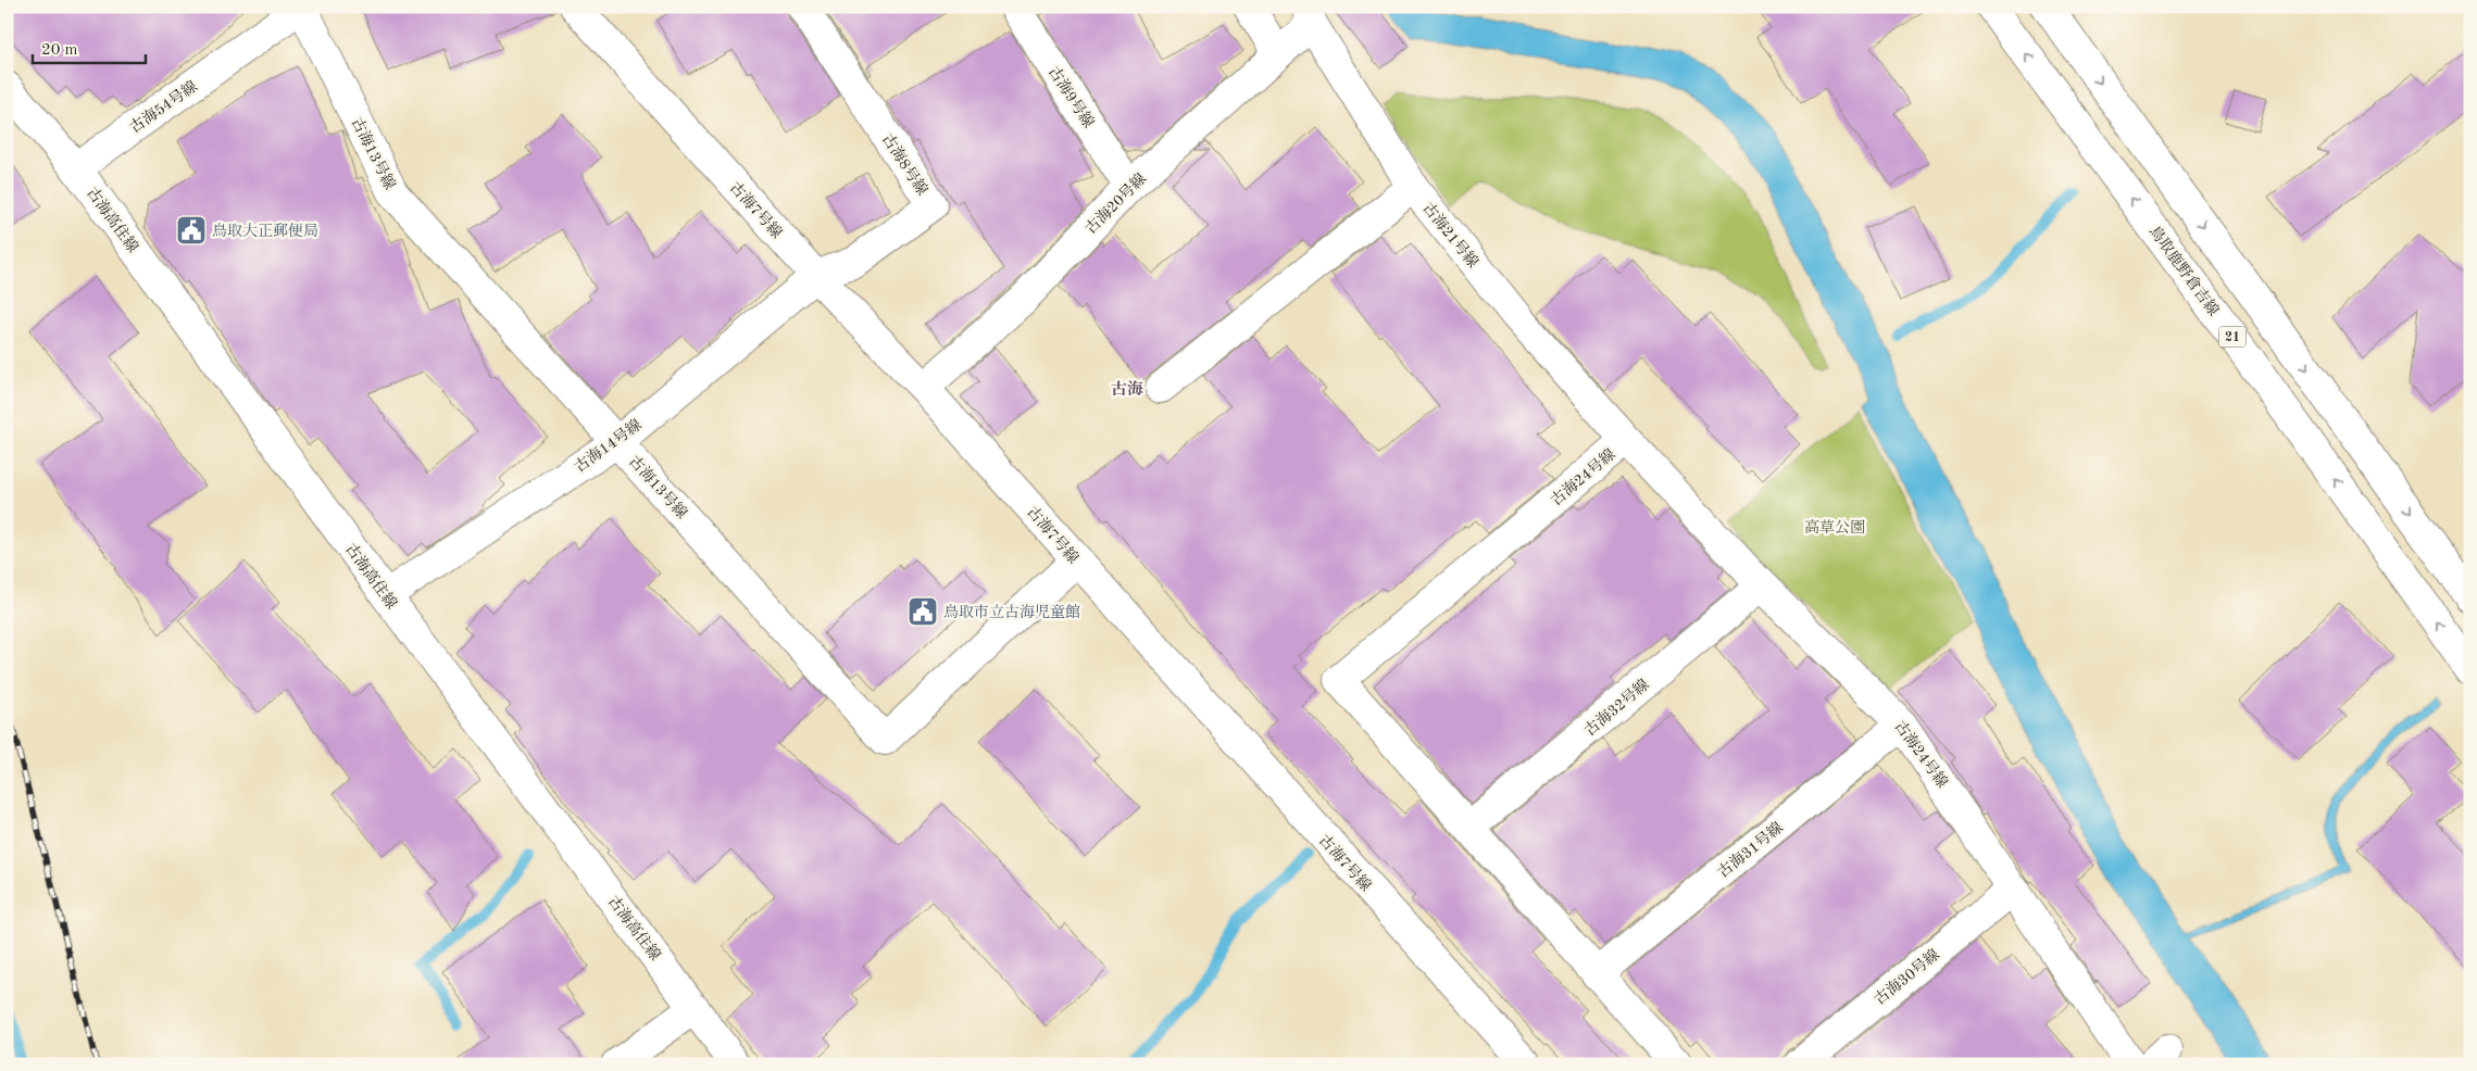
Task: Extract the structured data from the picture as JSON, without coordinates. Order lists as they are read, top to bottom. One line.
{"streets":{"street":["古海9号線","古海54号線","古海13号線","古海8号線","古海20号線","古海7号線","古海高住線","古海21号線","鳥取鹿野倉吉線","21","古海14号線","古海24号線","古海32号線","古海31号線","古海30号線"]},"crossings":[["古海9号線","古海20号線"],["古海54号線","古海13号線"],["古海54号線","古海高住線"],["古海13号線","古海7号線"],["古海13号線","古海14号線"],["古海8号線","古海7号線"],["古海8号線","古海14号線"],["古海20号線","古海7号線"],["古海20号線","古海21号線"],["古海7号線","古海14号線"],["古海高住線","古海14号線"],["古海21号線","古海24号線"],["古海24号線","古海32号線"],["古海24号線","古海31号線"],["古海24号線","古海30号線"]],"districts":["古海"],"parks":["高草公園"],"places":{"public building":["鳥取大正郵便局","鳥取市立古海児童館"]},"scale_bar":"20 m"}
